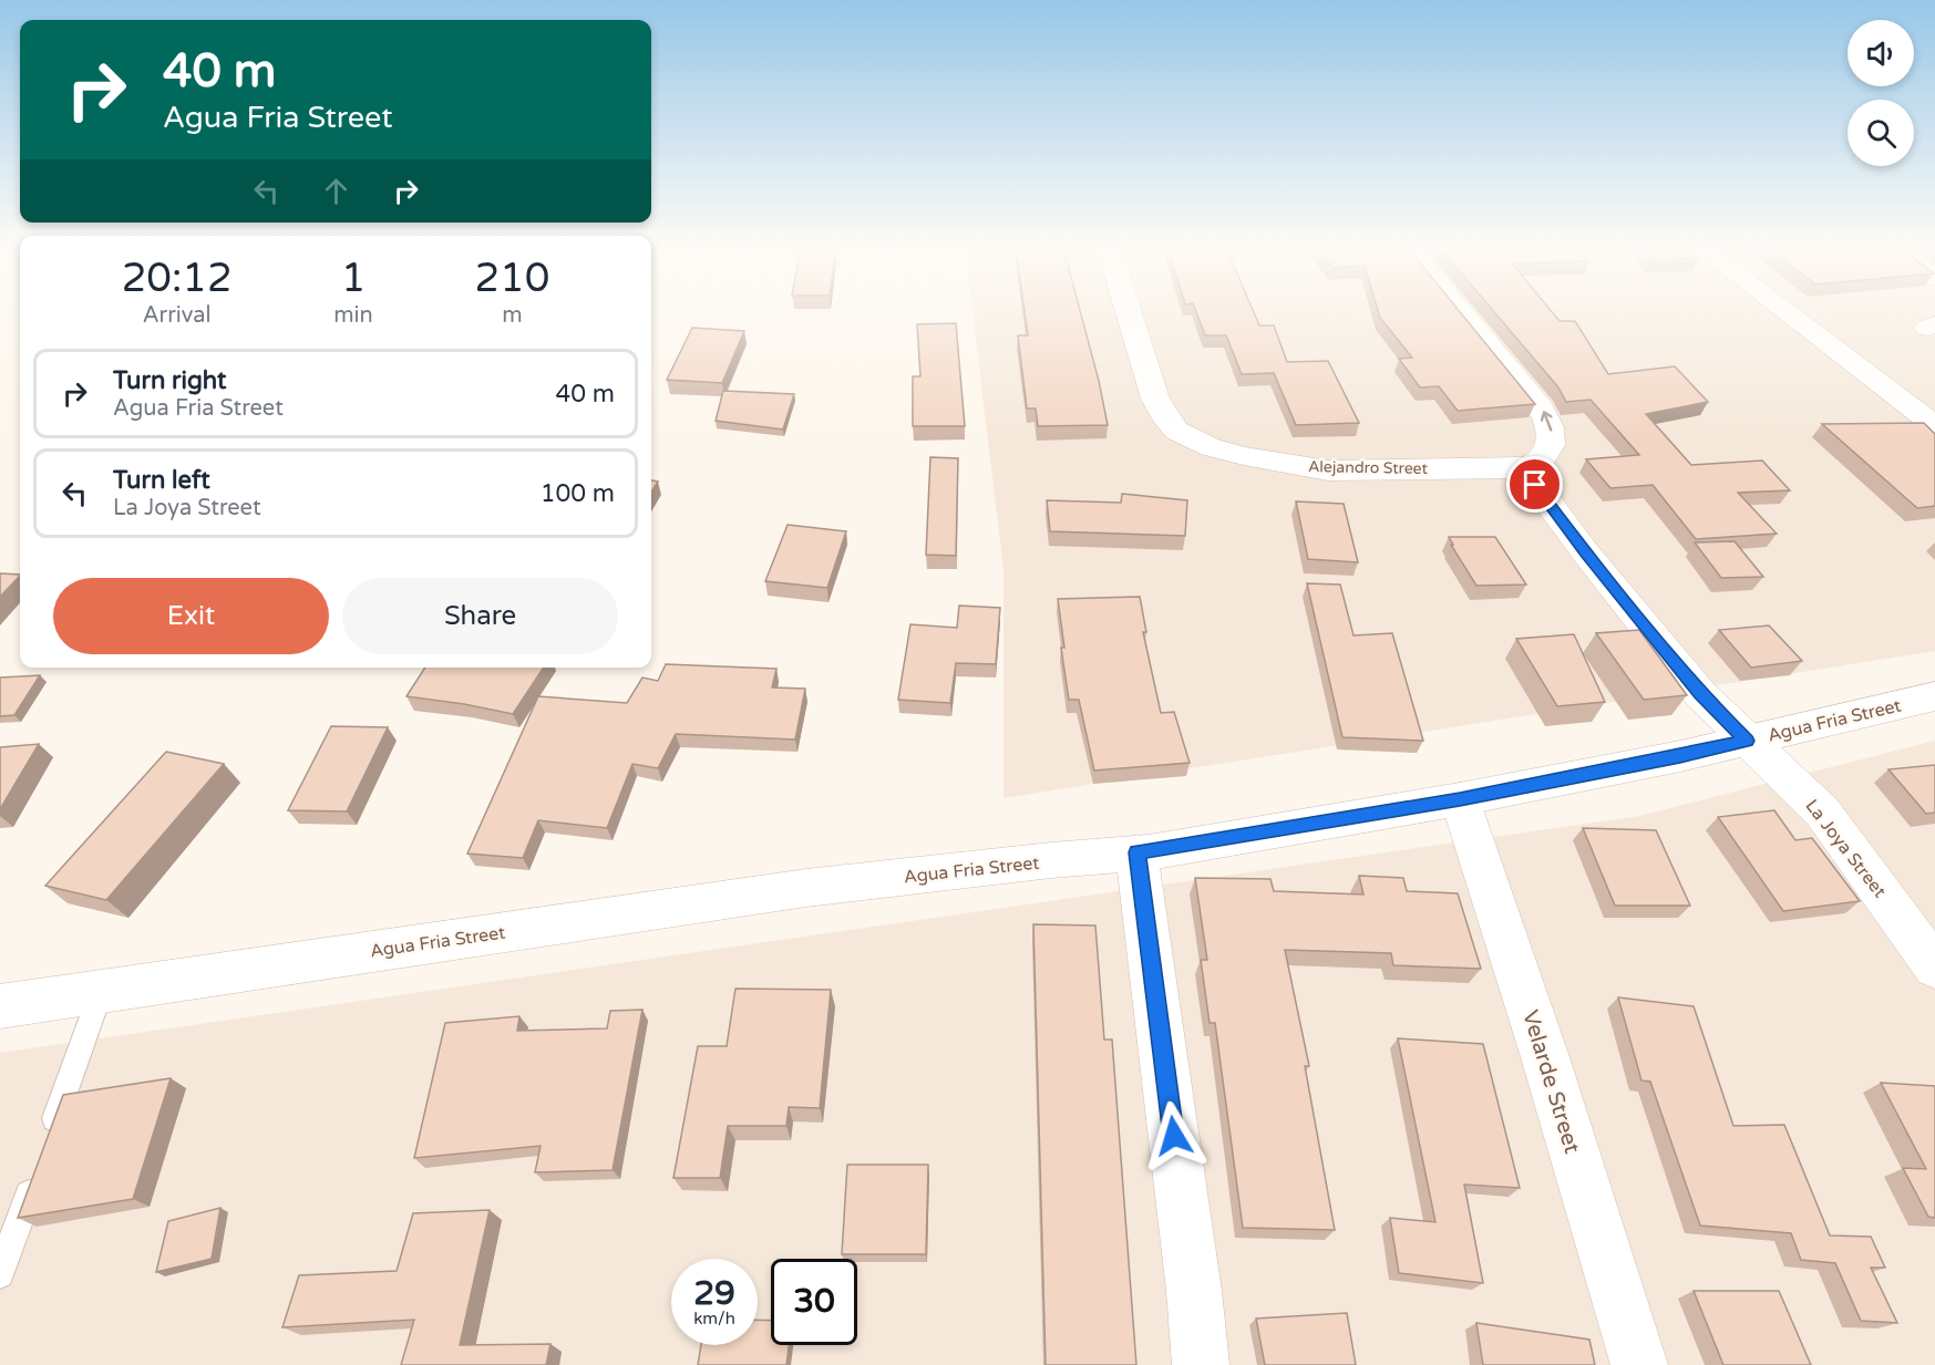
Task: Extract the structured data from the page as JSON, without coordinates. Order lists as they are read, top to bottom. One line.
{"streets":{"street":["Alejandro Street","Agua Fria Street","La Joya Street","Velarde Street"]},"crossings":[["Alejandro Street","La Joya Street"],["Agua Fria Street","La Joya Street"],["Agua Fria Street","Velarde Street"]],"page":{"turn":["40 m","Agua Fria Street"],"eta":["20:12","Arrival","1","min","210","m"],"list":[{"name":"Turn right","note":"Agua Fria Street","value":"40 m"},{"name":"Turn left","note":"La Joya Street","value":"100 m"}],"buttons":["Exit","Share"],"speed":"29 km/h","limit":"30"}}
